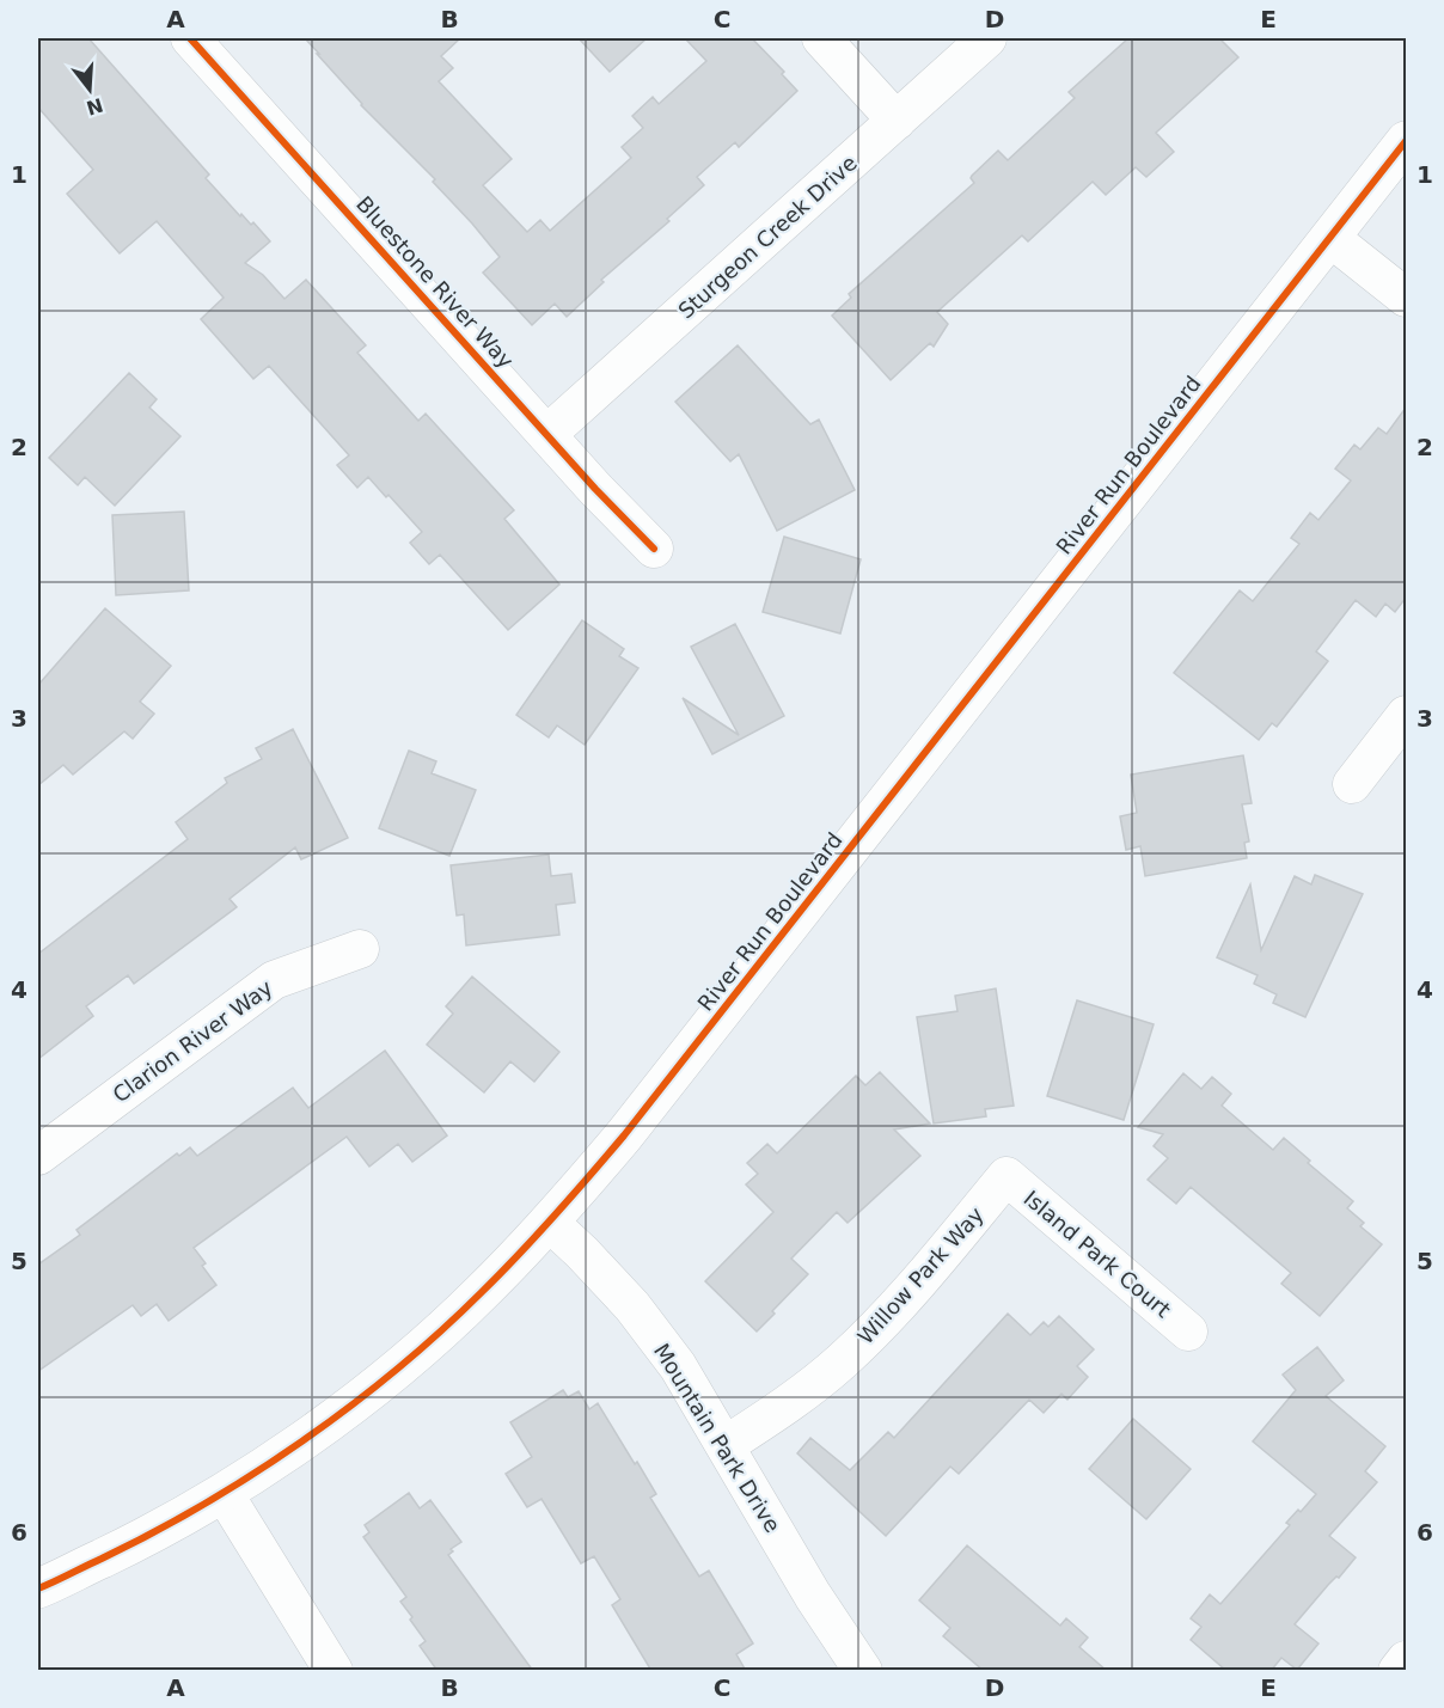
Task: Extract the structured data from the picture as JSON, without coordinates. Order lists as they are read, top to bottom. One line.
{"streets":{"street":["Sturgeon Creek Drive","Bluestone River Way","River Run Boulevard","Clarion River Way","Island Park Court","Willow Park Way","Mountain Park Drive"]},"crossings":[["Sturgeon Creek Drive","Bluestone River Way"],["River Run Boulevard","Mountain Park Drive"],["Island Park Court","Willow Park Way"],["Willow Park Way","Mountain Park Drive"]],"north":"bottom","grid":{"columns":["A","B","C","D","E"],"rows":["1","2","3","4","5","6"]}}
